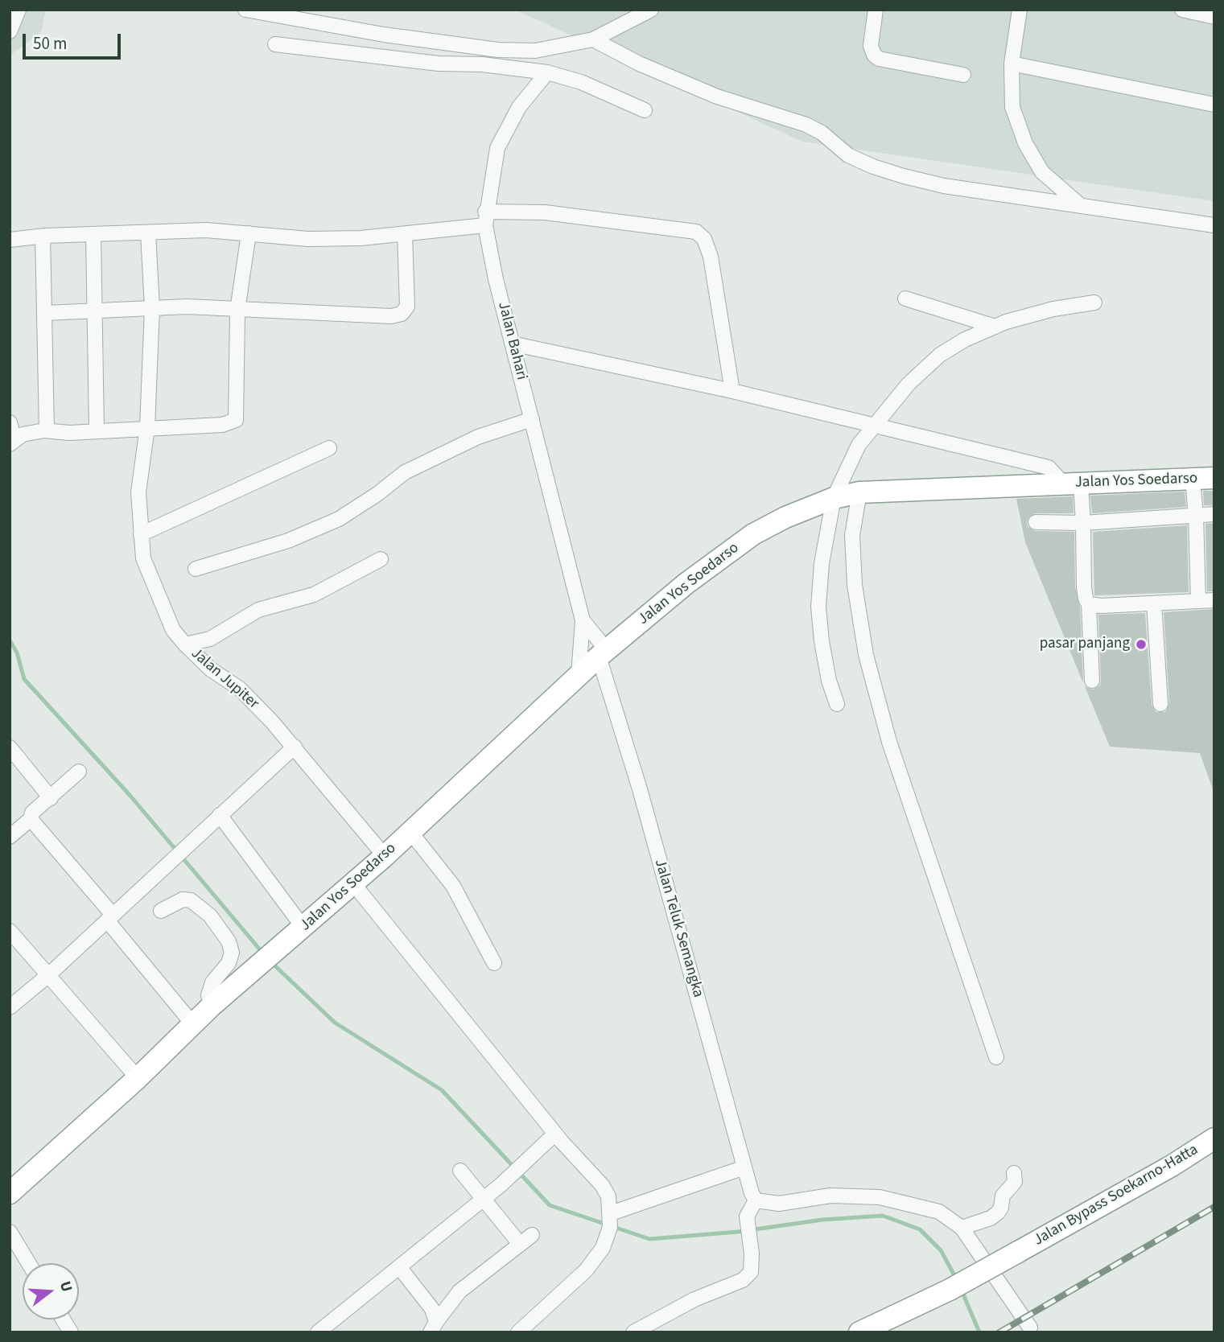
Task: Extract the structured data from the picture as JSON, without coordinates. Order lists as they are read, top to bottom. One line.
{"streets":{"highway":["Jalan Yos Soedarso","Jalan Bypass Soekarno-Hatta"],"street":["Jalan Bahari","Jalan Jupiter","Jalan Teluk Semangka"]},"crossings":[["Jalan Bahari","Jalan Yos Soedarso"],["Jalan Bahari","Jalan Teluk Semangka"],["Jalan Yos Soedarso","Jalan Jupiter"],["Jalan Yos Soedarso","Jalan Teluk Semangka"]],"places":["pasar panjang"],"scale_bar":"50 m","north":"right"}
